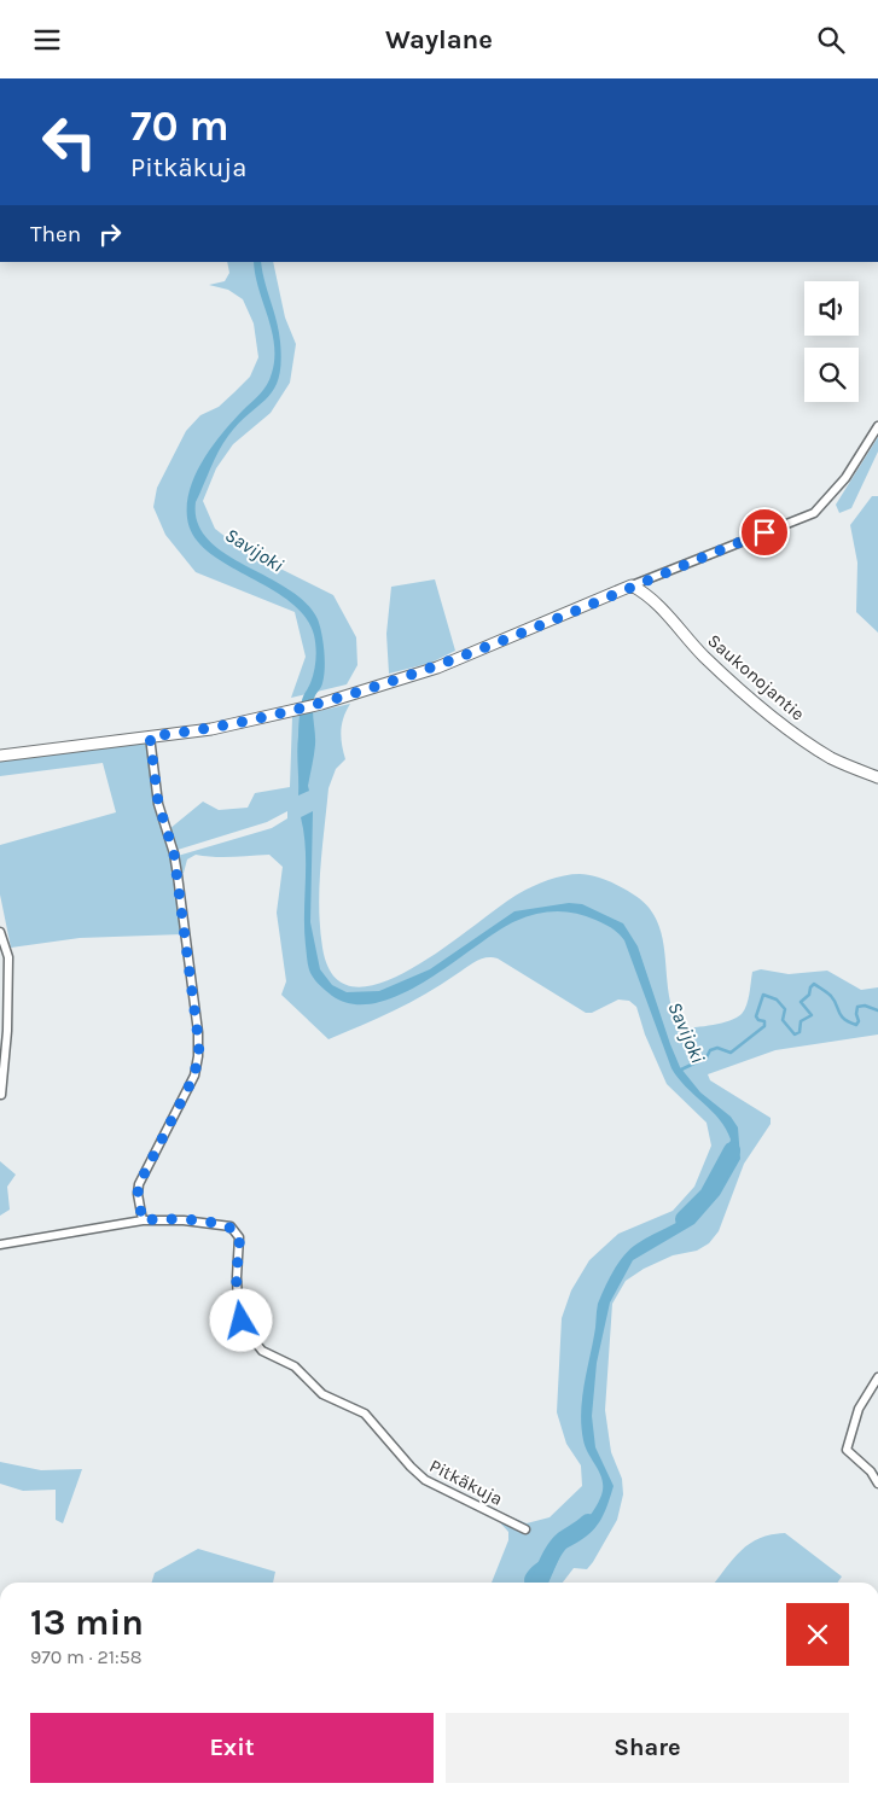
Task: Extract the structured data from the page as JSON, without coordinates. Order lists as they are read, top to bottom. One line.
{"streets":{"street":["Saukonojantie","Pitkäkuja"]},"water":["Savijoki"],"page":{"header":"Waylane","turn":["70 m","Pitkäkuja"],"then":"Then","heading":["13 min","970 m · 21:58"],"buttons":["Exit","Share"]}}
